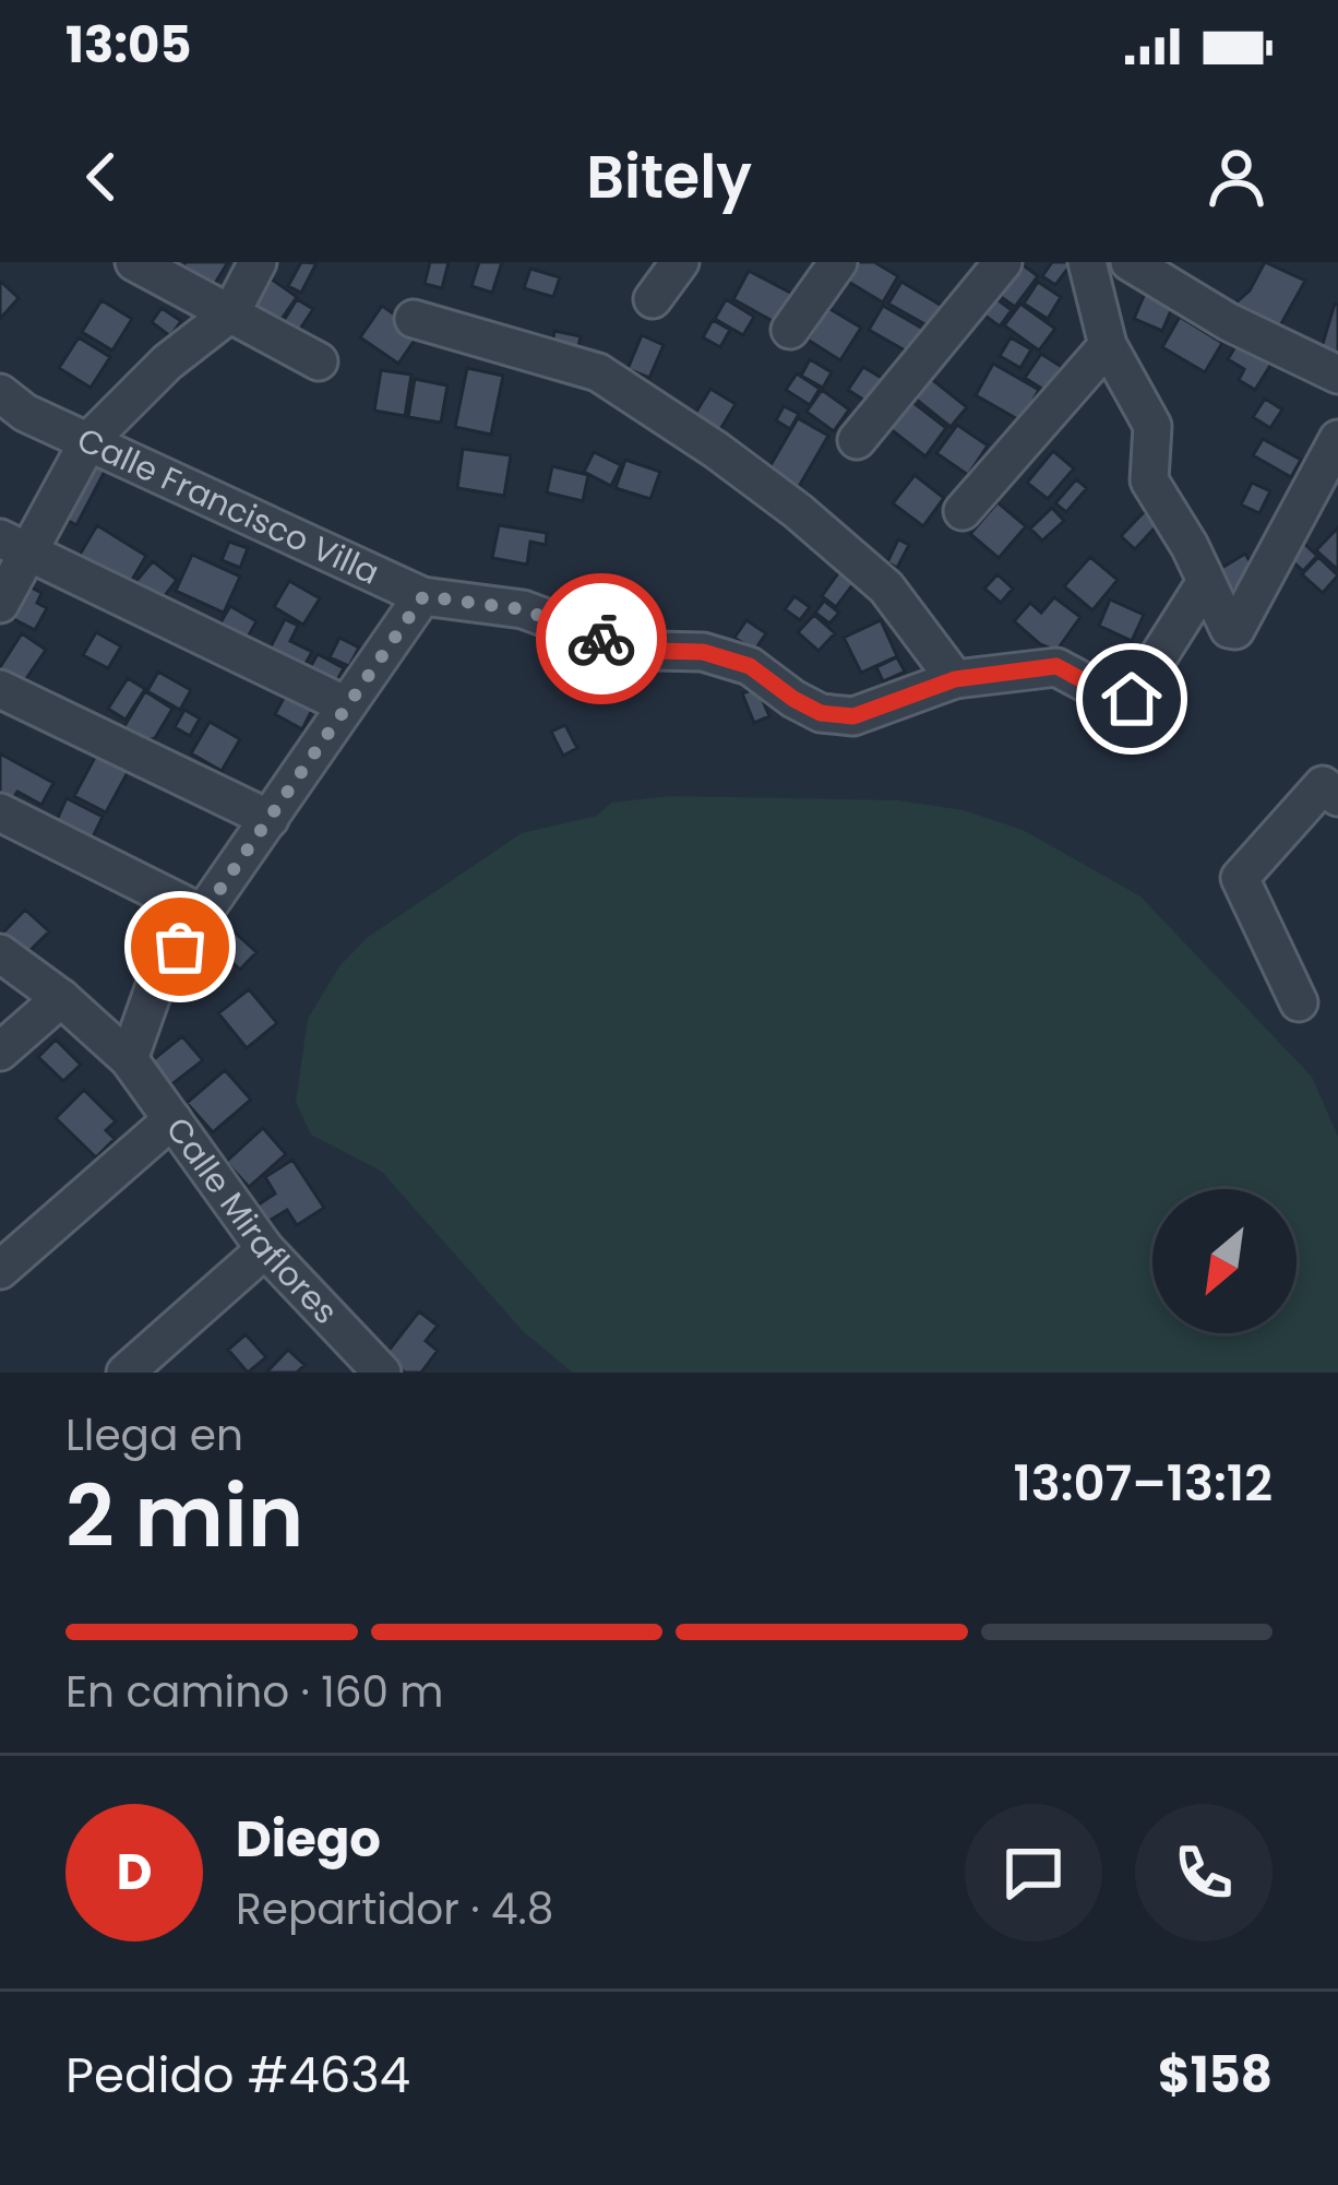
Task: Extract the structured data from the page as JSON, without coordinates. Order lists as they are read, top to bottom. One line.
{"streets":{"street":["Calle Francisco Villa","Calle Miraflores"]},"north":"bottom left","page":{"status":"13:05","header":"Bitely","heading":["2 min","Llega en","13:07–13:12"],"panel":["Diego","Repartidor · 4.8","Pedido #4634","$158"],"bar":"En camino · 160 m","round":"D"}}
